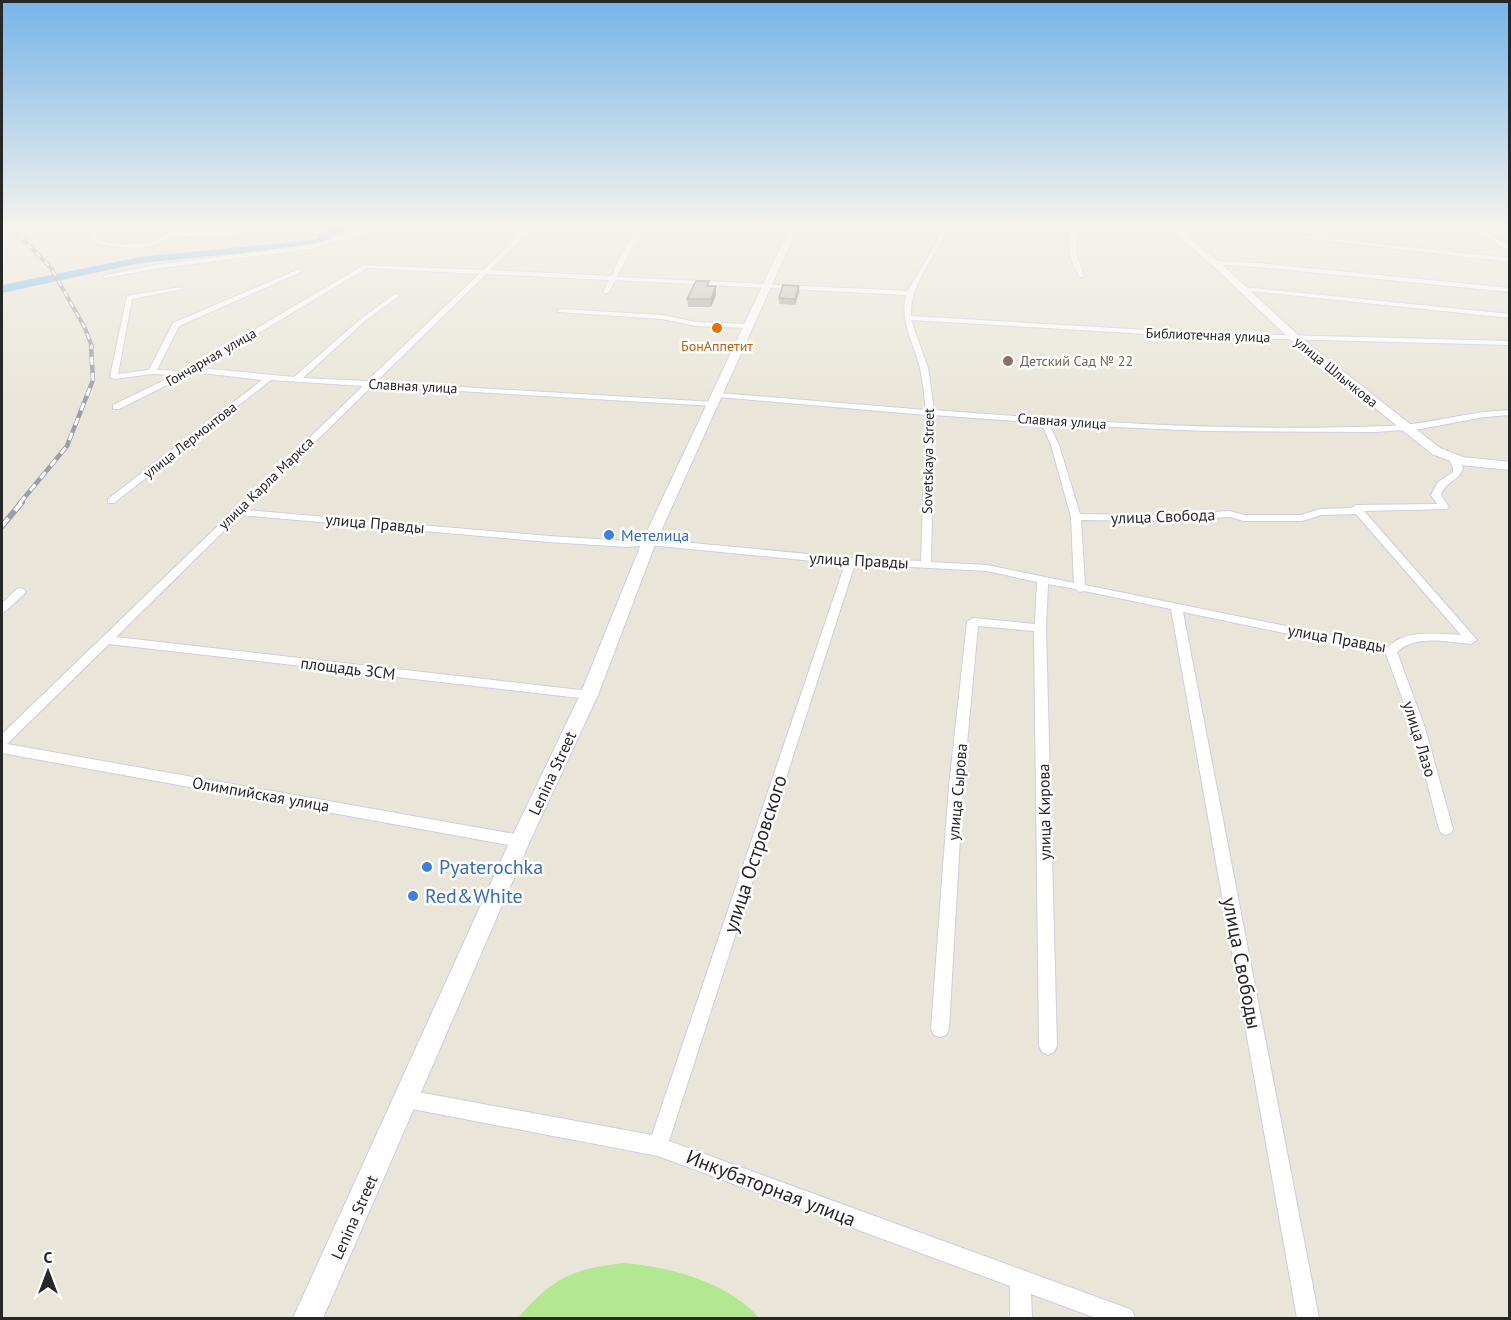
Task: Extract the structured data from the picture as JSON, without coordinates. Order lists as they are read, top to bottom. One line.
{"streets":{"main road":["улица Шлычкова","Lenina Street"],"street":["Библиотечная улица","Гончарная улица","Славная улица","улица Лермонтова","Sovetskaya Street","улица Карла Маркса","улица Свобода","улица Правды","площадь ЗСМ","улица Лазо","улица Сырова","Олимпийская улица","улица Кирова","улица Островского","улица Свободы","Инкубаторная улица"]},"crossings":[["Библиотечная улица","улица Шлычкова"],["Библиотечная улица","Sovetskaya Street"],["Гончарная улица","Славная улица"],["улица Шлычкова","Славная улица"],["улица Шлычкова","улица Свобода"],["Славная улица","улица Лермонтова"],["Славная улица","Sovetskaya Street"],["Славная улица","улица Карла Маркса"],["Славная улица","Lenina Street"],["Sovetskaya Street","улица Правды"],["улица Карла Маркса","улица Правды"],["улица Карла Маркса","площадь ЗСМ"],["улица Свобода","улица Правды"],["улица Правды","улица Лазо"],["улица Правды","Lenina Street"],["улица Правды","улица Кирова"],["улица Правды","улица Островского"],["улица Правды","улица Свободы"],["площадь ЗСМ","Lenina Street"],["Lenina Street","Олимпийская улица"],["Lenina Street","Инкубаторная улица"],["улица Сырова","улица Кирова"],["улица Островского","Инкубаторная улица"]],"places":["БонАппетит","Детский Сад № 22","Метелица","Pyaterochka","Red&White"],"north":"top"}
